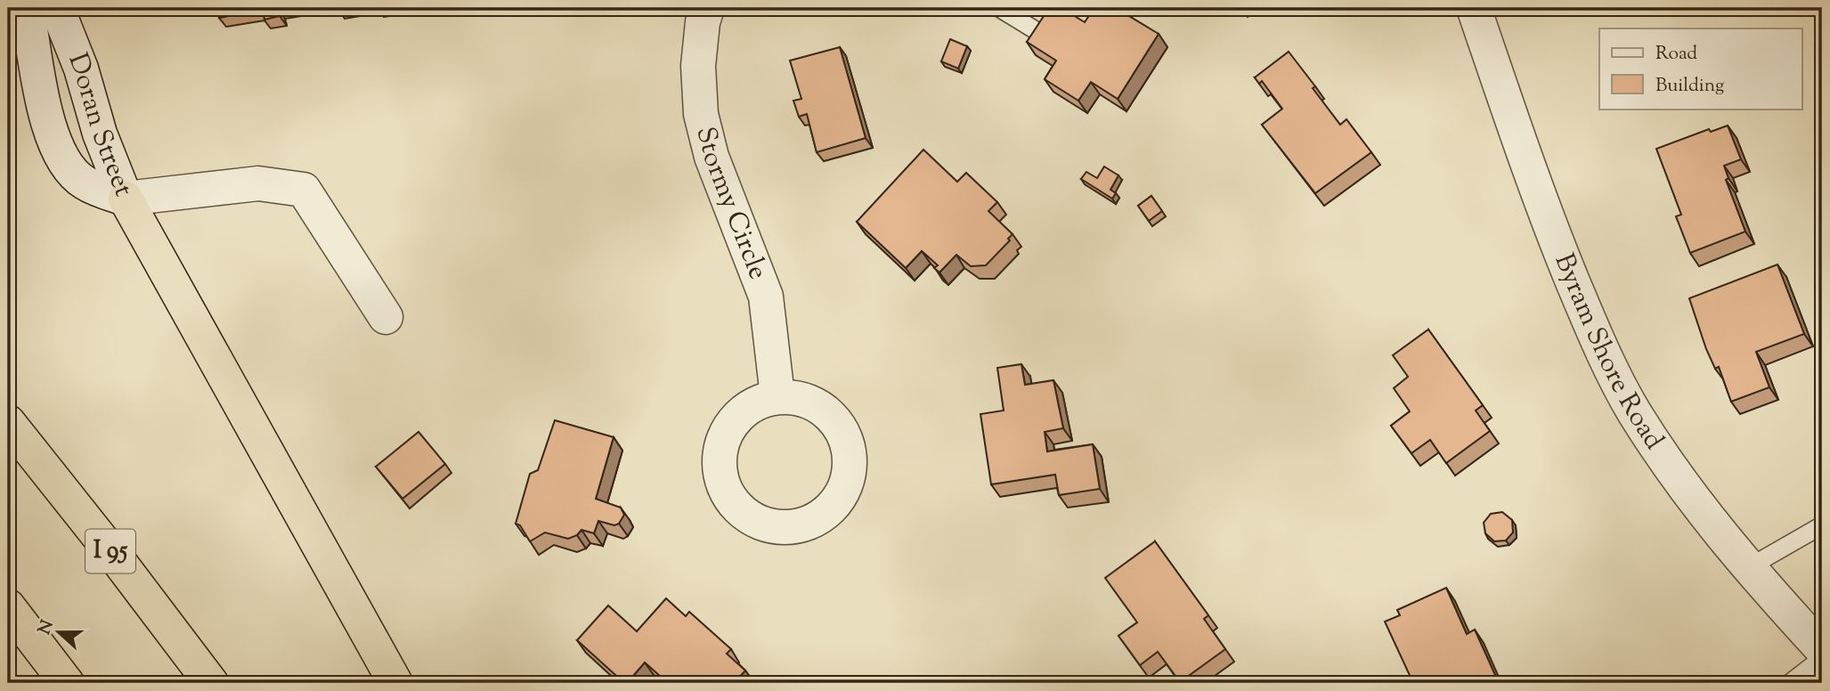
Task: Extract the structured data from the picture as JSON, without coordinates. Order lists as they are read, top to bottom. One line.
{"streets":{"highway":["I 95"],"street":["Doran Street","Stormy Circle","Byram Shore Road"]},"legend":["Road","Building"],"north":"left"}
